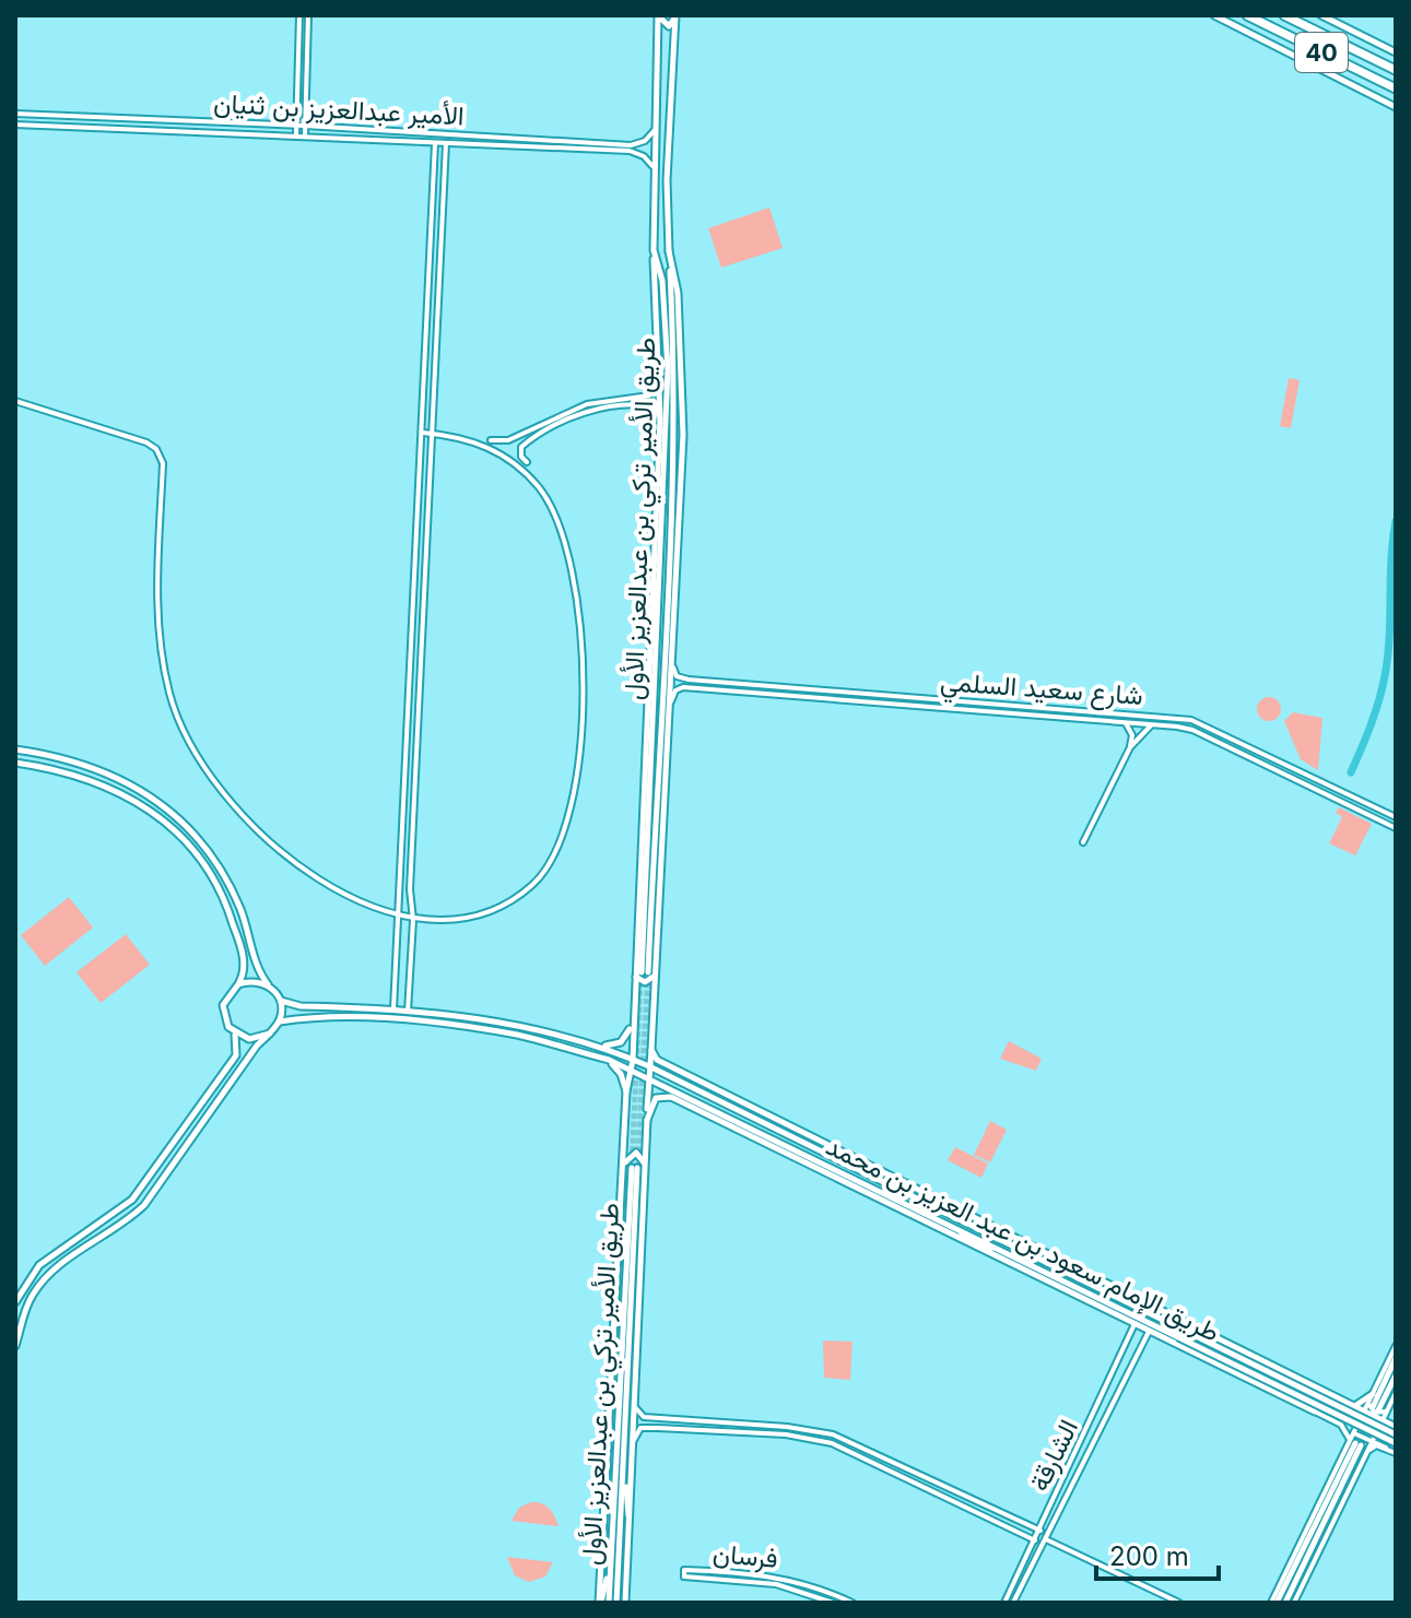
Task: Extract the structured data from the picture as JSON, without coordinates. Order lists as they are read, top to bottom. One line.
{"streets":{"highway":["40"],"main road":["طريق الأمير تركي بن عبدالعزيز الأول","طريق الإمام سعود بن عبد العزيز بن محمد"],"street":["الأمير عبدالعزيز بن ثنيان","شارع سعيد السلمي","الشارقة","فرسان"]},"crossings":[["الأمير عبدالعزيز بن ثنيان","طريق الأمير تركي بن عبدالعزيز الأول"]],"scale_bar":"200 m"}
